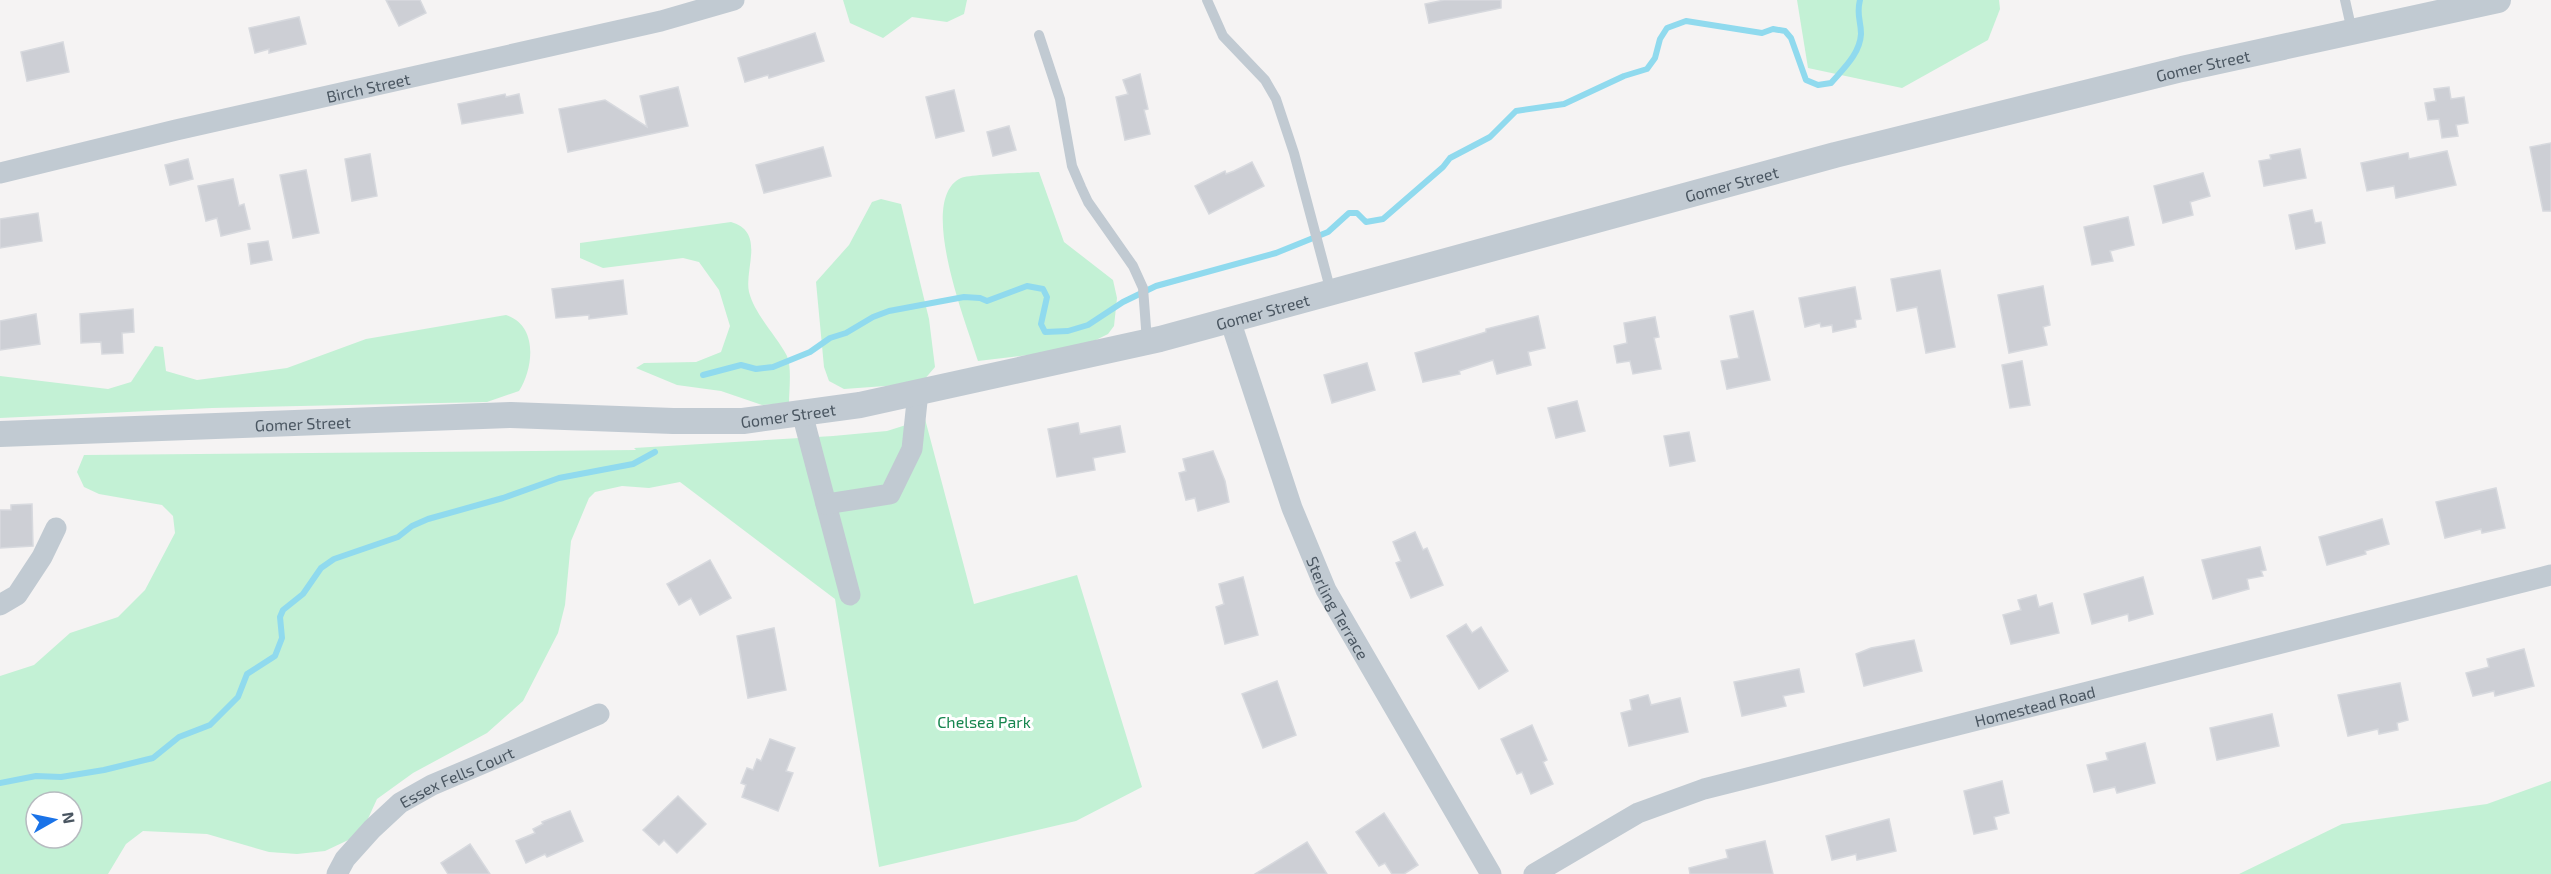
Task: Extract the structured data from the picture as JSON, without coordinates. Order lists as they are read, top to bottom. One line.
{"streets":{"street":["Gomer Street","Birch Street","Sterling Terrace","Homestead Road","Essex Fells Court"]},"crossings":[["Gomer Street","Sterling Terrace"]],"parks":["Chelsea Park"],"north":"right"}
